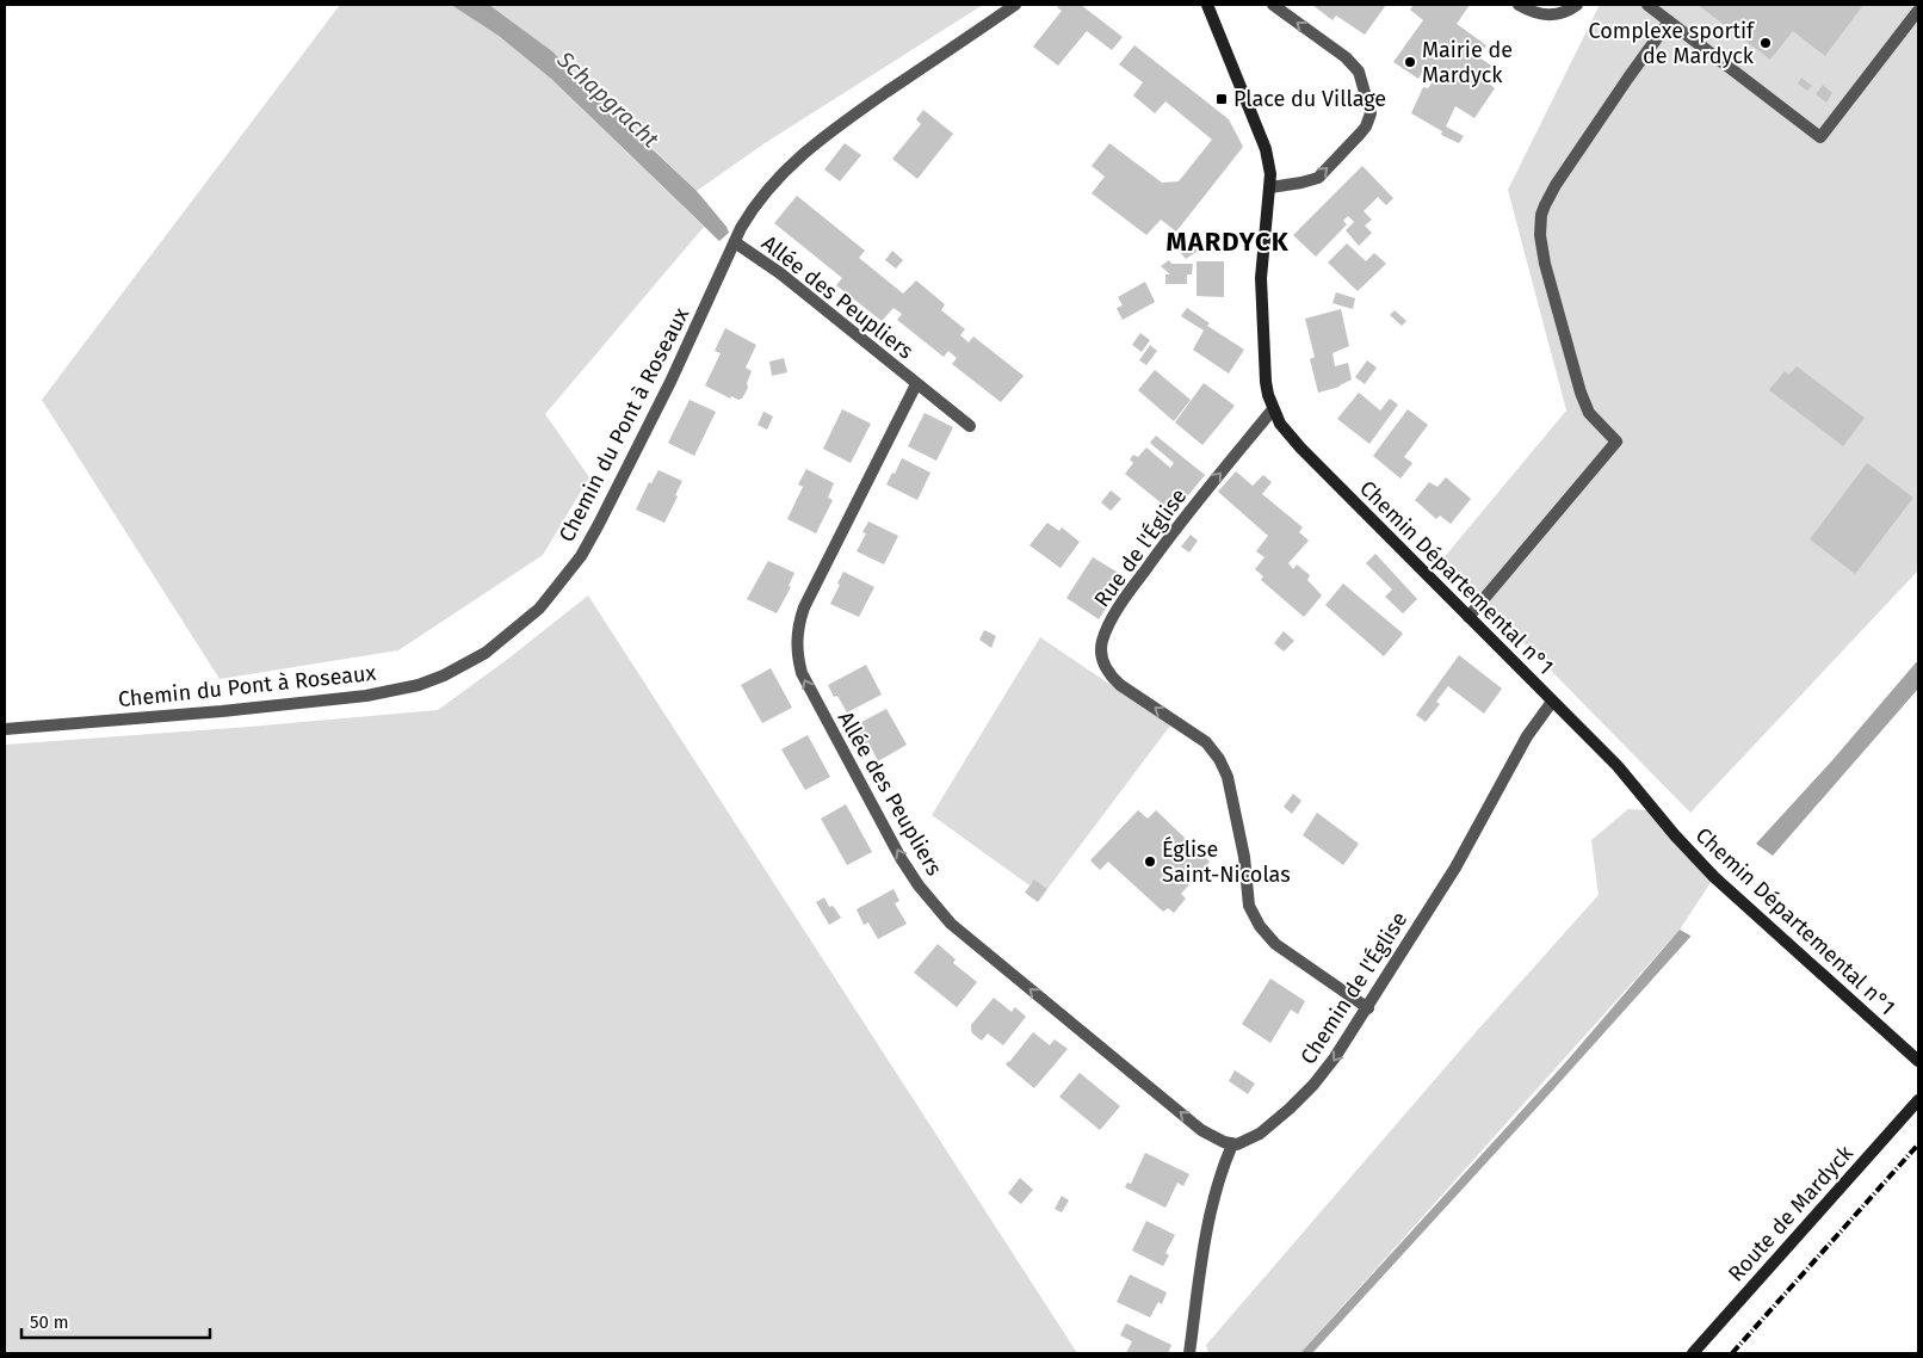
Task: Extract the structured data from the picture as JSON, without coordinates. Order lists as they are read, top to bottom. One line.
{"streets":{"street":["Allée des Peupliers","Chemin du Pont à Roseaux","Rue de l'Église","Chemin Départemental n°1","Chemin de l'Église","Route de Mardyck"]},"crossings":[["Allée des Peupliers","Chemin du Pont à Roseaux"],["Allée des Peupliers","Chemin de l'Église"],["Rue de l'Église","Chemin Départemental n°1"],["Rue de l'Église","Chemin de l'Église"],["Chemin Départemental n°1","Chemin de l'Église"]],"one_way":["Allée des Peupliers"],"districts":["MARDYCK"],"water":["Schapgracht"],"places":{"other":["Complexe sportif de Mardyck","Mairie de Mardyck","Église Saint-Nicolas"],"transit":["Place du Village"]},"scale_bar":"50 m"}
